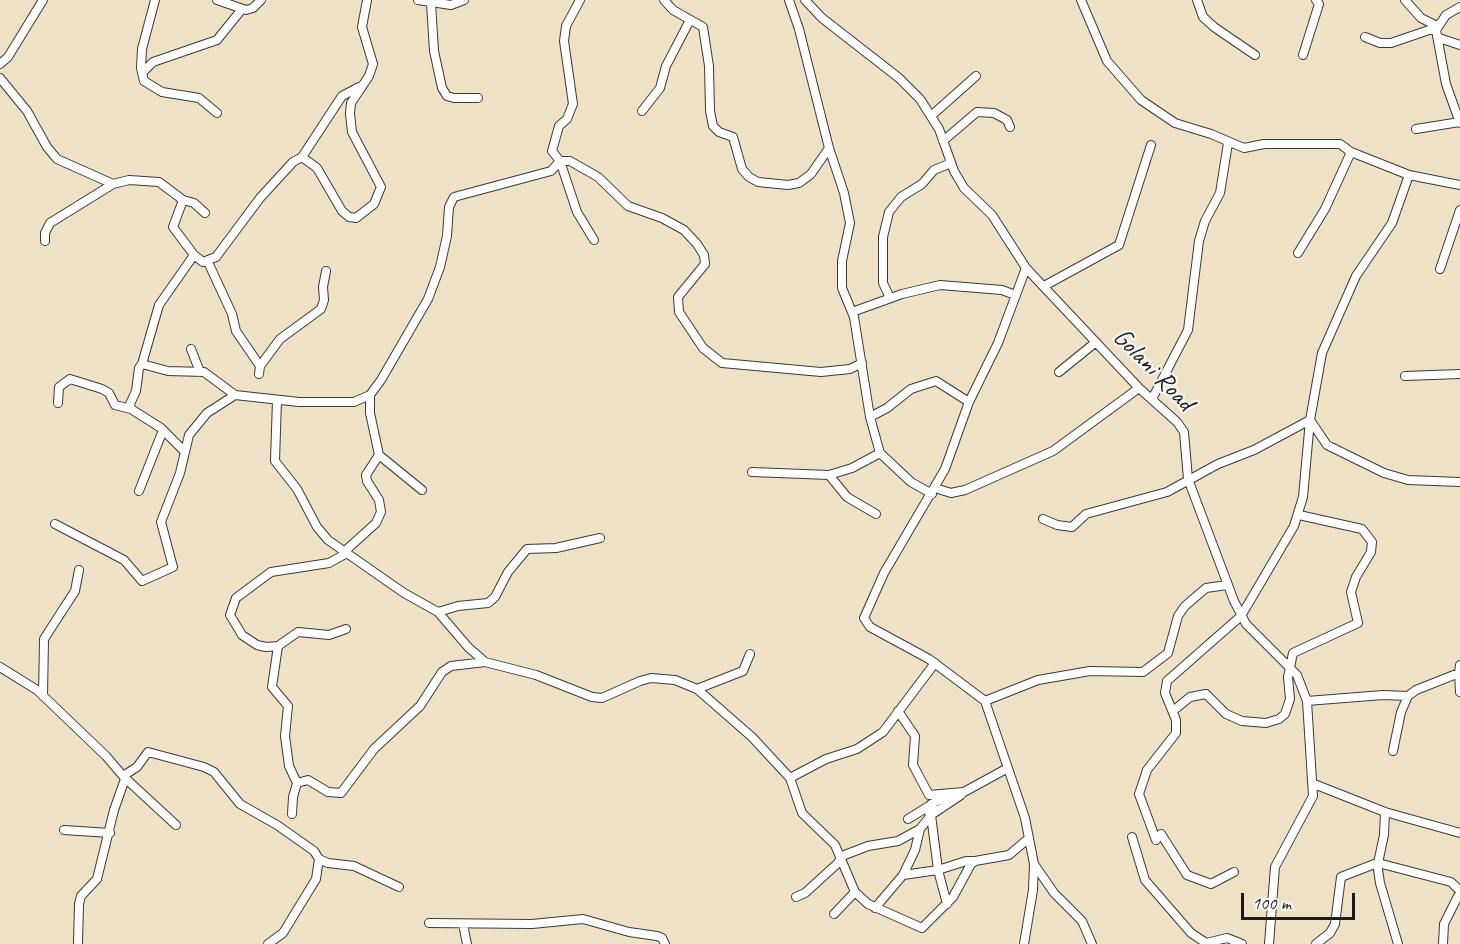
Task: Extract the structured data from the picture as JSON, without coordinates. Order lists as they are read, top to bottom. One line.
{"streets":{"street":["Golani Road"]},"scale_bar":"100 m"}
